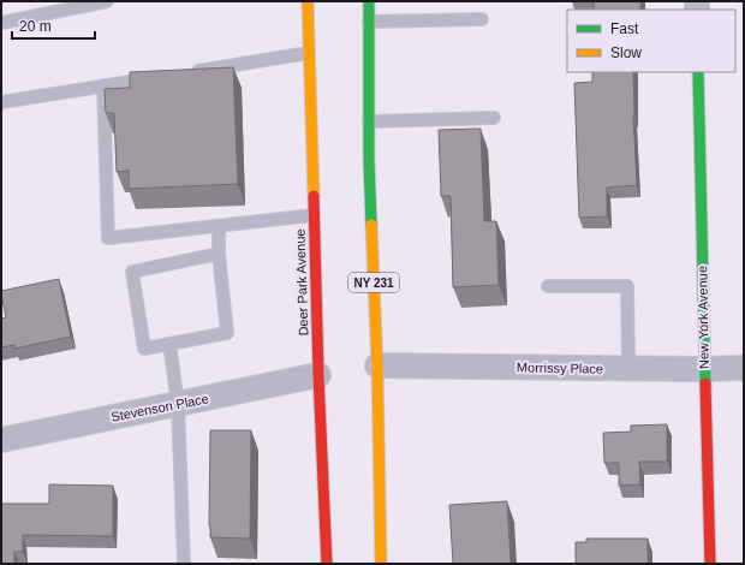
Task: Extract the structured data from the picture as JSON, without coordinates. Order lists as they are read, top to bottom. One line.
{"streets":{"main road":["Deer Park Avenue","NY 231","New York Avenue"],"street":["Morrissy Place","Stevenson Place"]},"crossings":[["Deer Park Avenue","Stevenson Place"],["NY 231","Morrissy Place"],["New York Avenue","Morrissy Place"]],"legend":["Fast","Slow"],"scale_bar":"20 m"}
